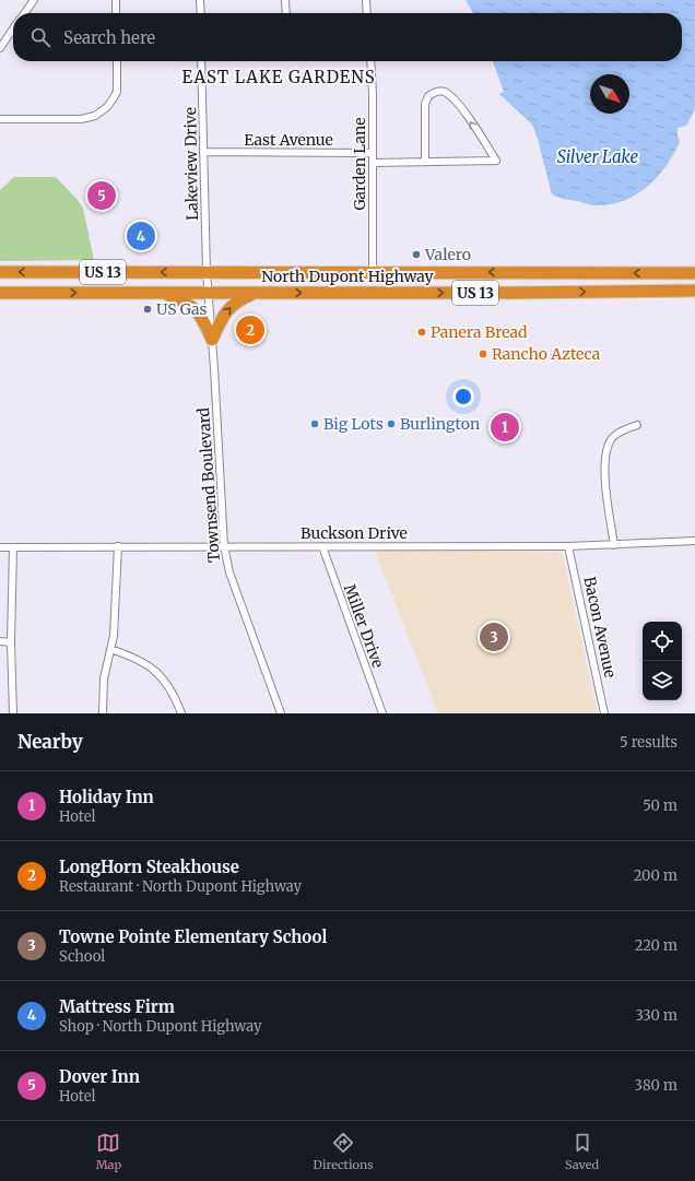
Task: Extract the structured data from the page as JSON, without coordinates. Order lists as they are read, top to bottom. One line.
{"streets":{"highway":["US 13","North Dupont Highway"],"street":["East Avenue","Lakeview Drive","Garden Lane","Townsend Boulevard","Buckson Drive","Miller Drive","Bacon Avenue"]},"crossings":[["East Avenue","Lakeview Drive"],["East Avenue","Garden Lane"],["Lakeview Drive","North Dupont Highway"],["Lakeview Drive","Townsend Boulevard"],["Garden Lane","North Dupont Highway"],["North Dupont Highway","Townsend Boulevard"],["Townsend Boulevard","Buckson Drive"],["Buckson Drive","Miller Drive"],["Buckson Drive","Bacon Avenue"]],"districts":["EAST LAKE GARDENS"],"water":["Silver Lake"],"places":["Valero","US Gas","Panera Bread","Rancho Azteca","Big Lots","Burlington"],"north":"bottom right","page":{"search":"Search here","pins":["5","4","2","1","3"],"heading":["Nearby","5 results"],"list":[{"mark":"1","name":"Holiday Inn","note":"Hotel","value":"50 m"},{"mark":"2","name":"LongHorn Steakhouse","note":"Restaurant · North Dupont Highway","value":"200 m"},{"mark":"3","name":"Towne Pointe Elementary School","note":"School","value":"220 m"},{"mark":"4","name":"Mattress Firm","note":"Shop · North Dupont Highway","value":"330 m"},{"mark":"5","name":"Dover Inn","note":"Hotel","value":"380 m"}],"nav":["Map","Directions","Saved"]}}
